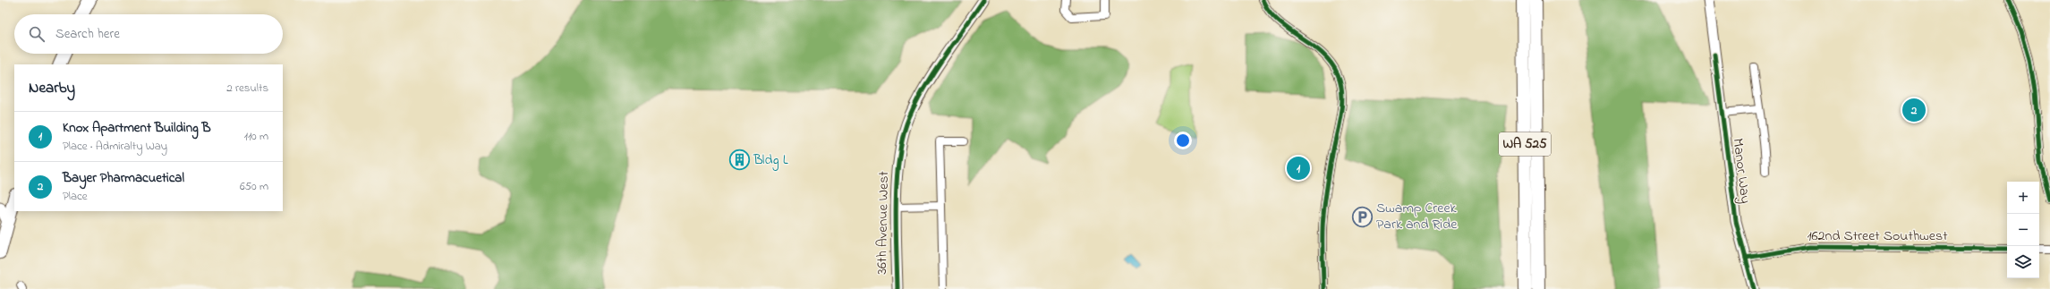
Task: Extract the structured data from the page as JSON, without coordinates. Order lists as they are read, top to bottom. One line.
{"streets":{"highway":["WA 525"],"street":["Manor Way","36th Avenue West","162nd Street Southwest"]},"crossings":[["Manor Way","162nd Street Southwest"]],"places":{"building":["Bldg L"],"parking":["Swamp Creek Park and Ride"]},"page":{"search":"Search here","heading":["Nearby","2 results"],"pins":["2","1"],"list":[{"mark":"1","name":"Knox Apartment Building B","note":"Place · Admiralty Way","value":"110 m"},{"mark":"2","name":"Bayer Pharmacuetical","note":"Place","value":"650 m"}],"map_buttons":["+","−"]}}
